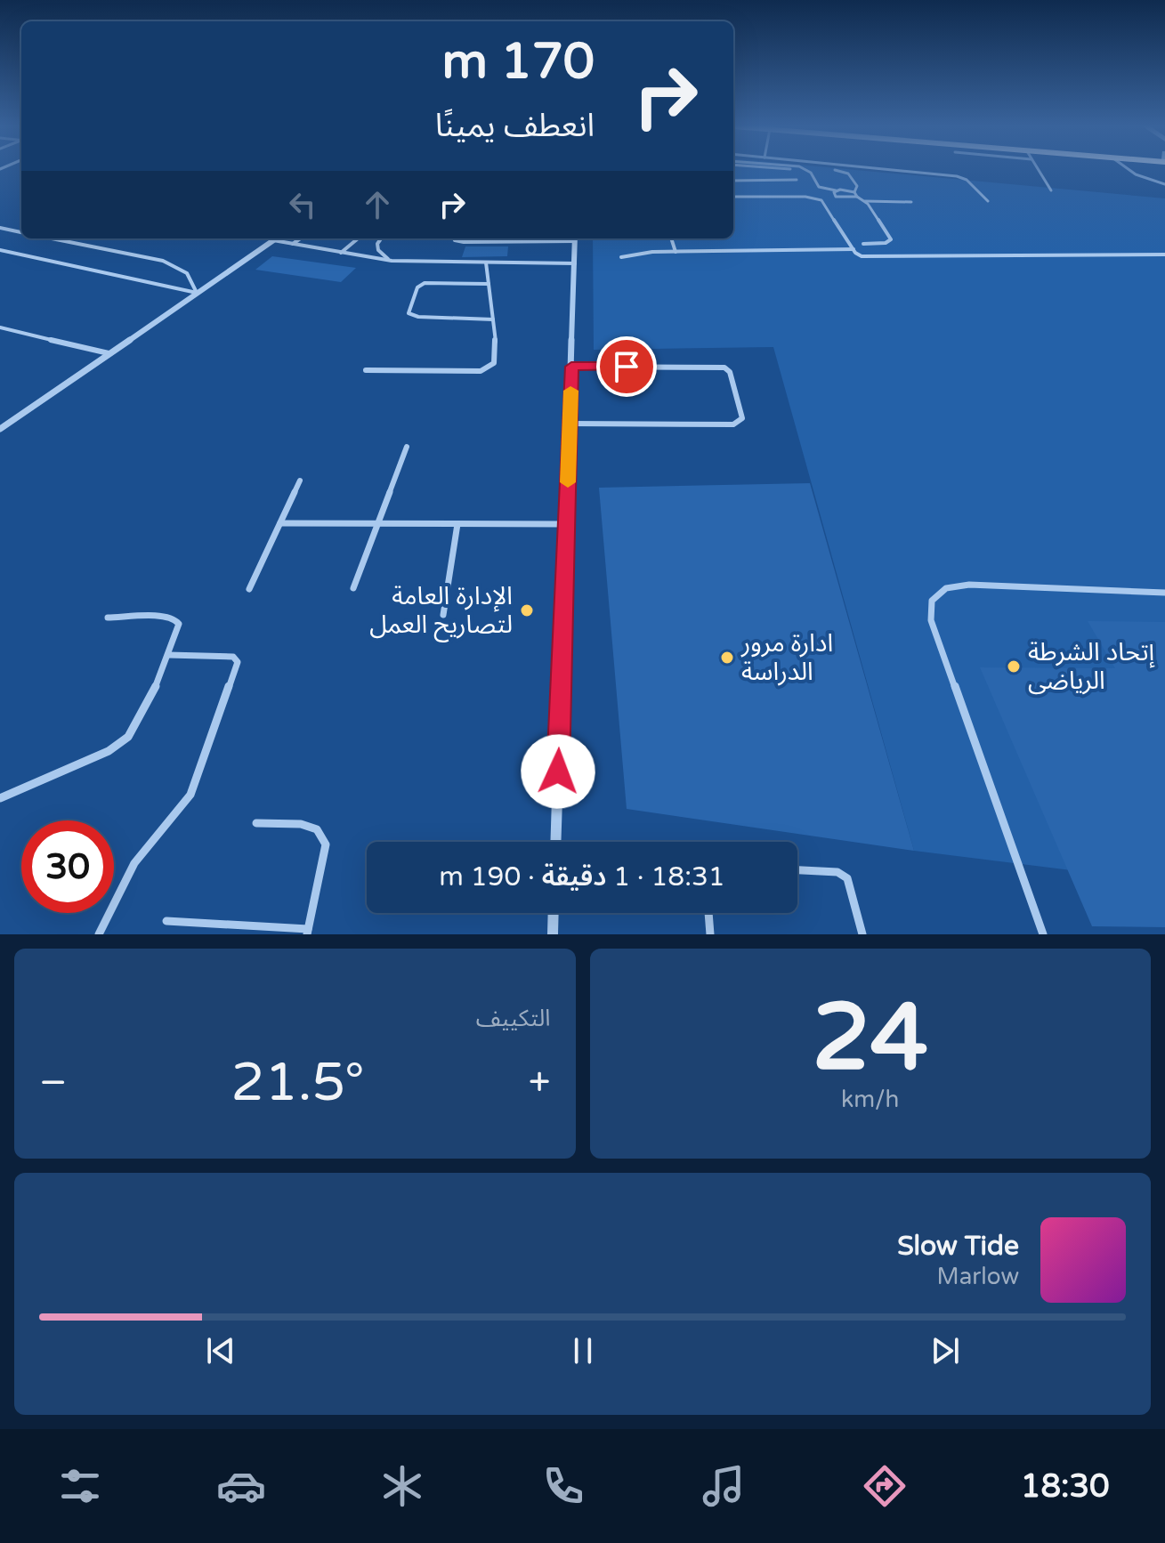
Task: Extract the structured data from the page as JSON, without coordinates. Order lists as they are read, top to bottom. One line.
{"places":["الإدارة العامة لتصاريح العمل","ادارة مرور الدراسة","إتحاد الشرطة الرياضى"],"page":{"turn":["170 m","انعطف يمينًا"],"limit":"30","trip":"18:31 · 1 دقيقة · 190 m","tile":[["24","km/h"],"التكييف"],"heat":["−","21.5°","+"],"song":["Slow Tide","Marlow"],"tabs":"18:30"}}
